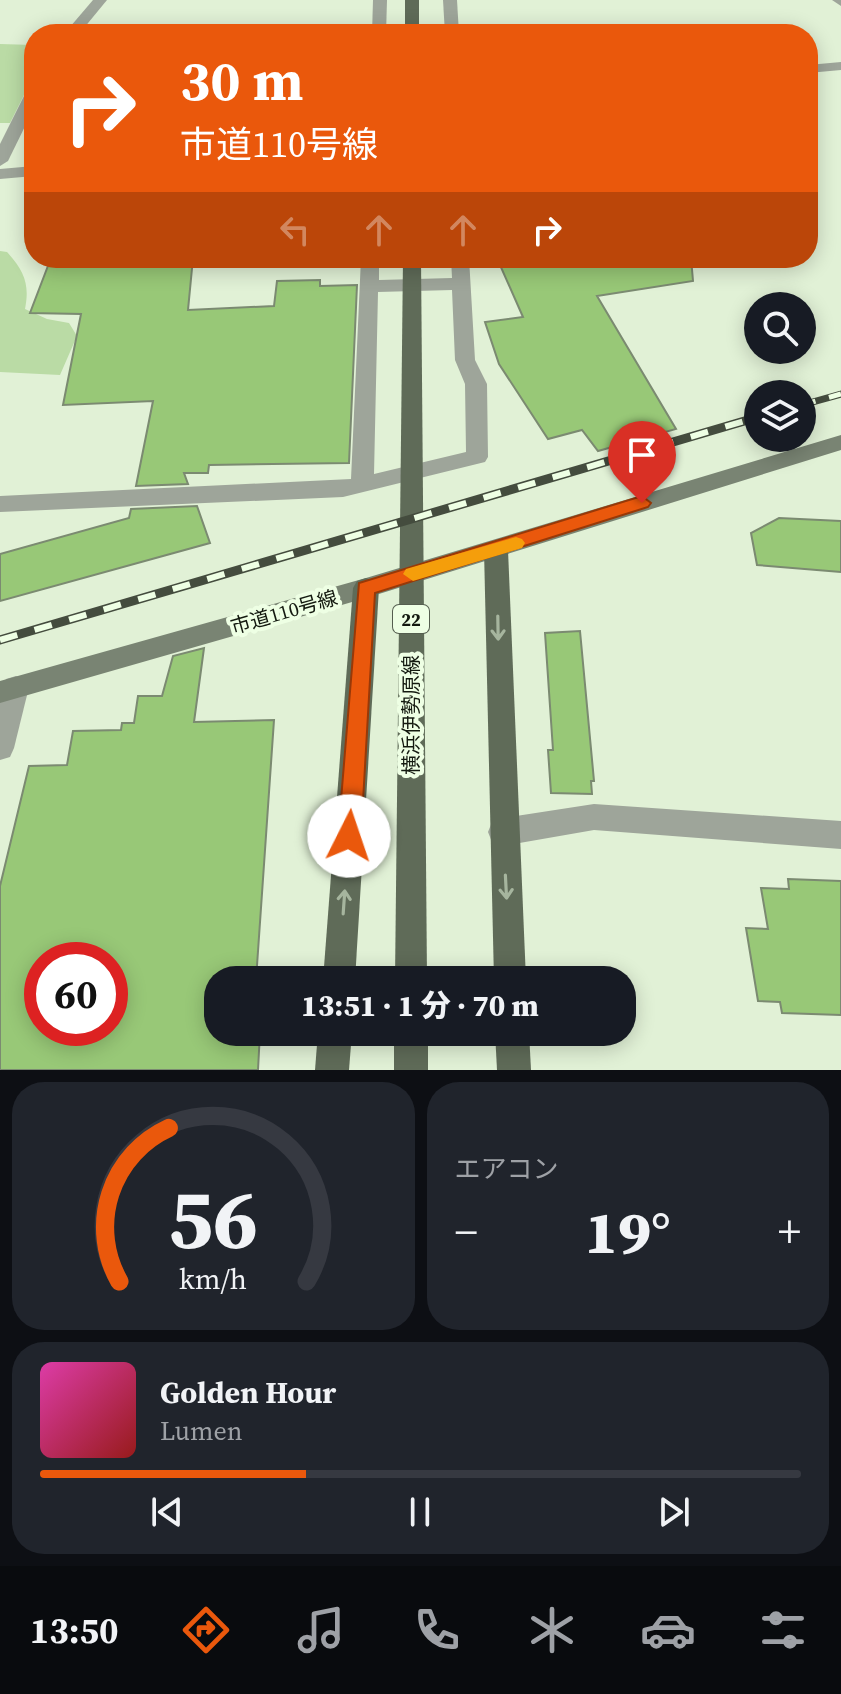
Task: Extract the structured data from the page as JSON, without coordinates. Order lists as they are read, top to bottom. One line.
{"streets":{"main road":["22","横浜伊勢原線"],"street":["市道110号線"]},"page":{"turn":["30 m","市道110号線"],"limit":"60","trip":"13:51 · 1 分 · 70 m","tile":"エアコン","heat":["−","19°","+"],"song":["Golden Hour","Lumen"],"tabs":"13:50","gauge":["56","km/h"]}}
